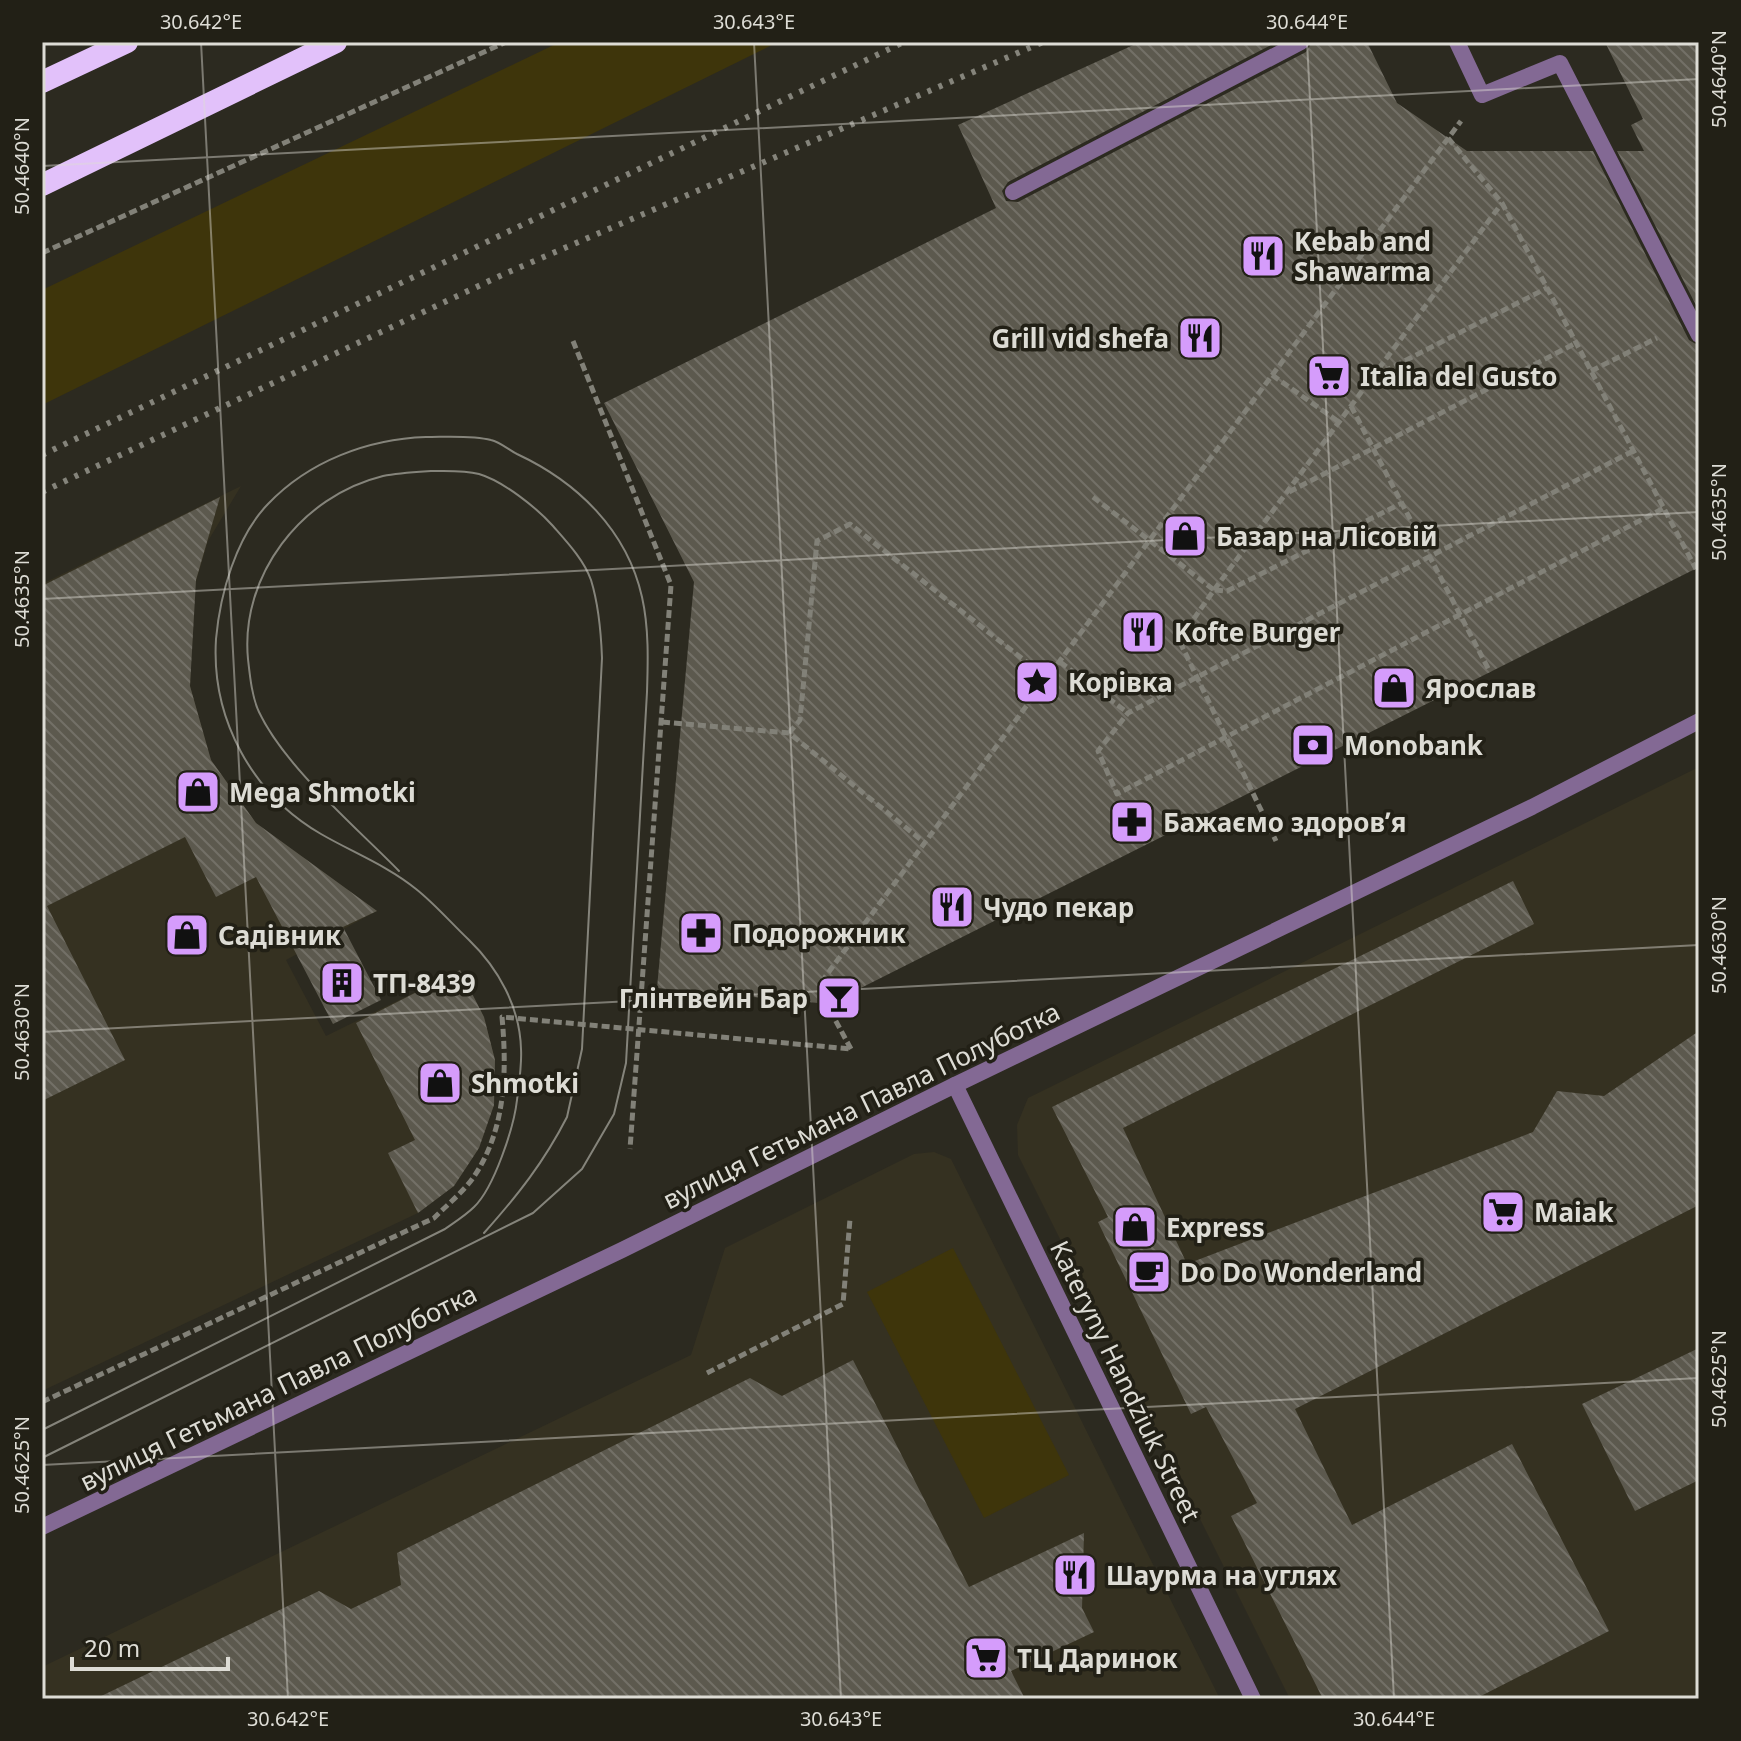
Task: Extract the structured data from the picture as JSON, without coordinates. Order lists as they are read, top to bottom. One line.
{"streets":{"street":["вулиця Гетьмана Павла Полуботка","Kateryny Handziuk Street"]},"crossings":[["вулиця Гетьмана Павла Полуботка","Kateryny Handziuk Street"]],"places":{"restaurant":["Kebab and Shawarma","Grill vid shefa","Kofte Burger","Чудо пекар","Шаурма на углях"],"supermarket":["Italia del Gusto","Maiak","ТЦ Даринок"],"shop":["Базар на Лісовій","Ярослав","Mega Shmotki","Садівник","Shmotki","Express"],"place":["Корівка"],"bank":["Monobank"],"pharmacy":["Бажаємо здоровʼя","Подорожник"],"building":["ТП-8439"],"bar":["Глінтвейн Бар"],"cafe":["Do Do Wonderland"]},"scale_bar":"20 m","coordinates":["30.642°E","30.643°E","30.644°E","50.4640°N","50.4635°N","50.4630°N","50.4625°N"]}
